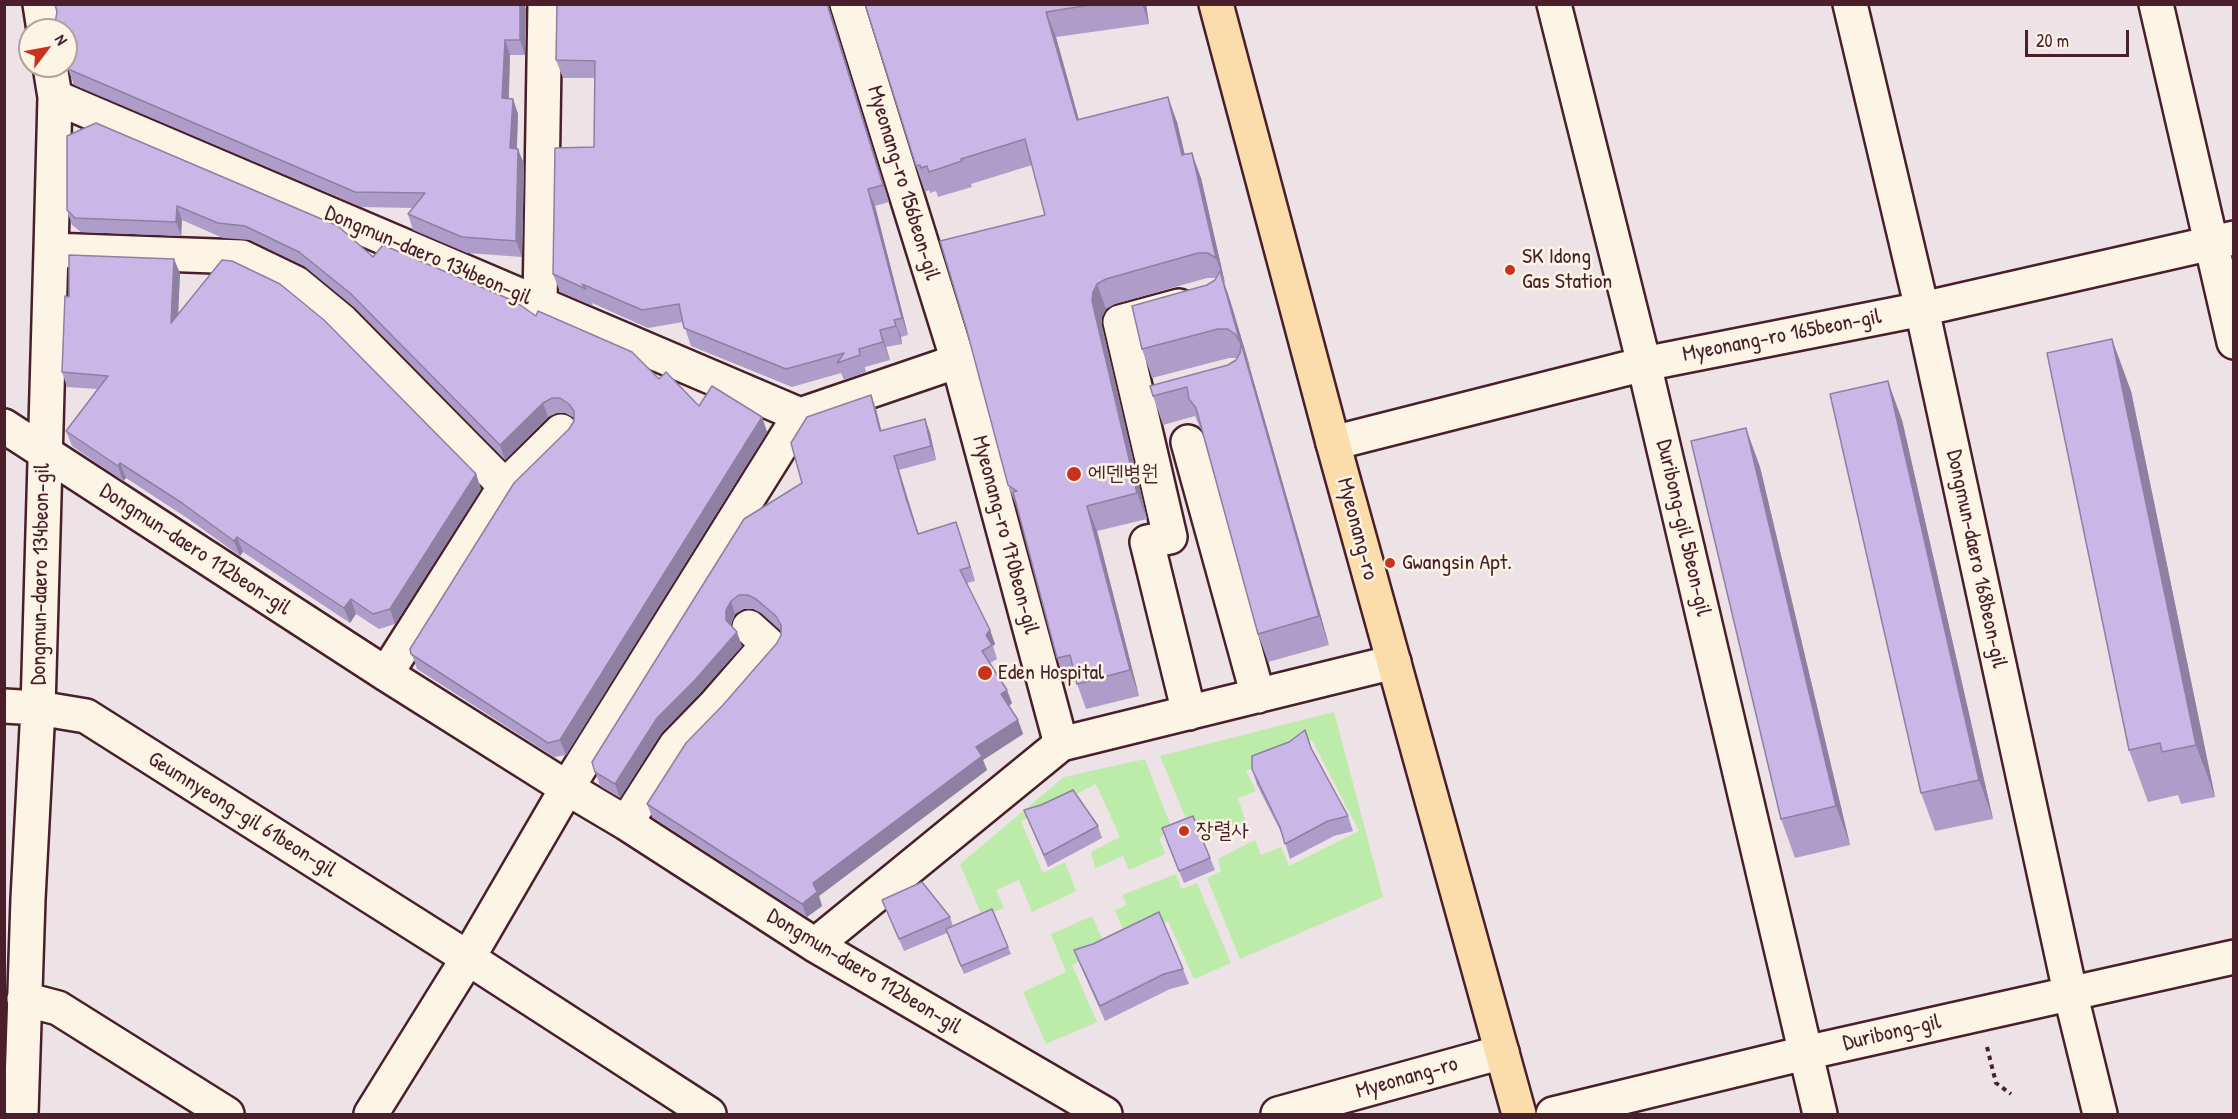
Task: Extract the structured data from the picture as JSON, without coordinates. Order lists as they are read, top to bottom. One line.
{"streets":{"main road":["Myeonang-ro"],"street":["Myeonang-ro 156beon-gil","Dongmun-daero 134beon-gil","Myeonang-ro 165beon-gil","Duribong-gil 5beon-gil","Myeonang-ro 170beon-gil","Dongmun-daero 112beon-gil","Dongmun-daero 168beon-gil","Geumnyeong-gil 61beon-gil","Duribong-gil"]},"crossings":[["Myeonang-ro 156beon-gil","Myeonang-ro 170beon-gil"],["Dongmun-daero 134beon-gil","Dongmun-daero 112beon-gil"],["Dongmun-daero 134beon-gil","Geumnyeong-gil 61beon-gil"],["Myeonang-ro 165beon-gil","Duribong-gil 5beon-gil"],["Myeonang-ro 165beon-gil","Myeonang-ro"],["Myeonang-ro 165beon-gil","Dongmun-daero 168beon-gil"],["Duribong-gil 5beon-gil","Duribong-gil"],["Dongmun-daero 168beon-gil","Duribong-gil"]],"places":["SK Idong Gas Station","에덴병원","Gwangsin Apt.","Eden Hospital","장렬사"],"scale_bar":"20 m","north":"top right"}
